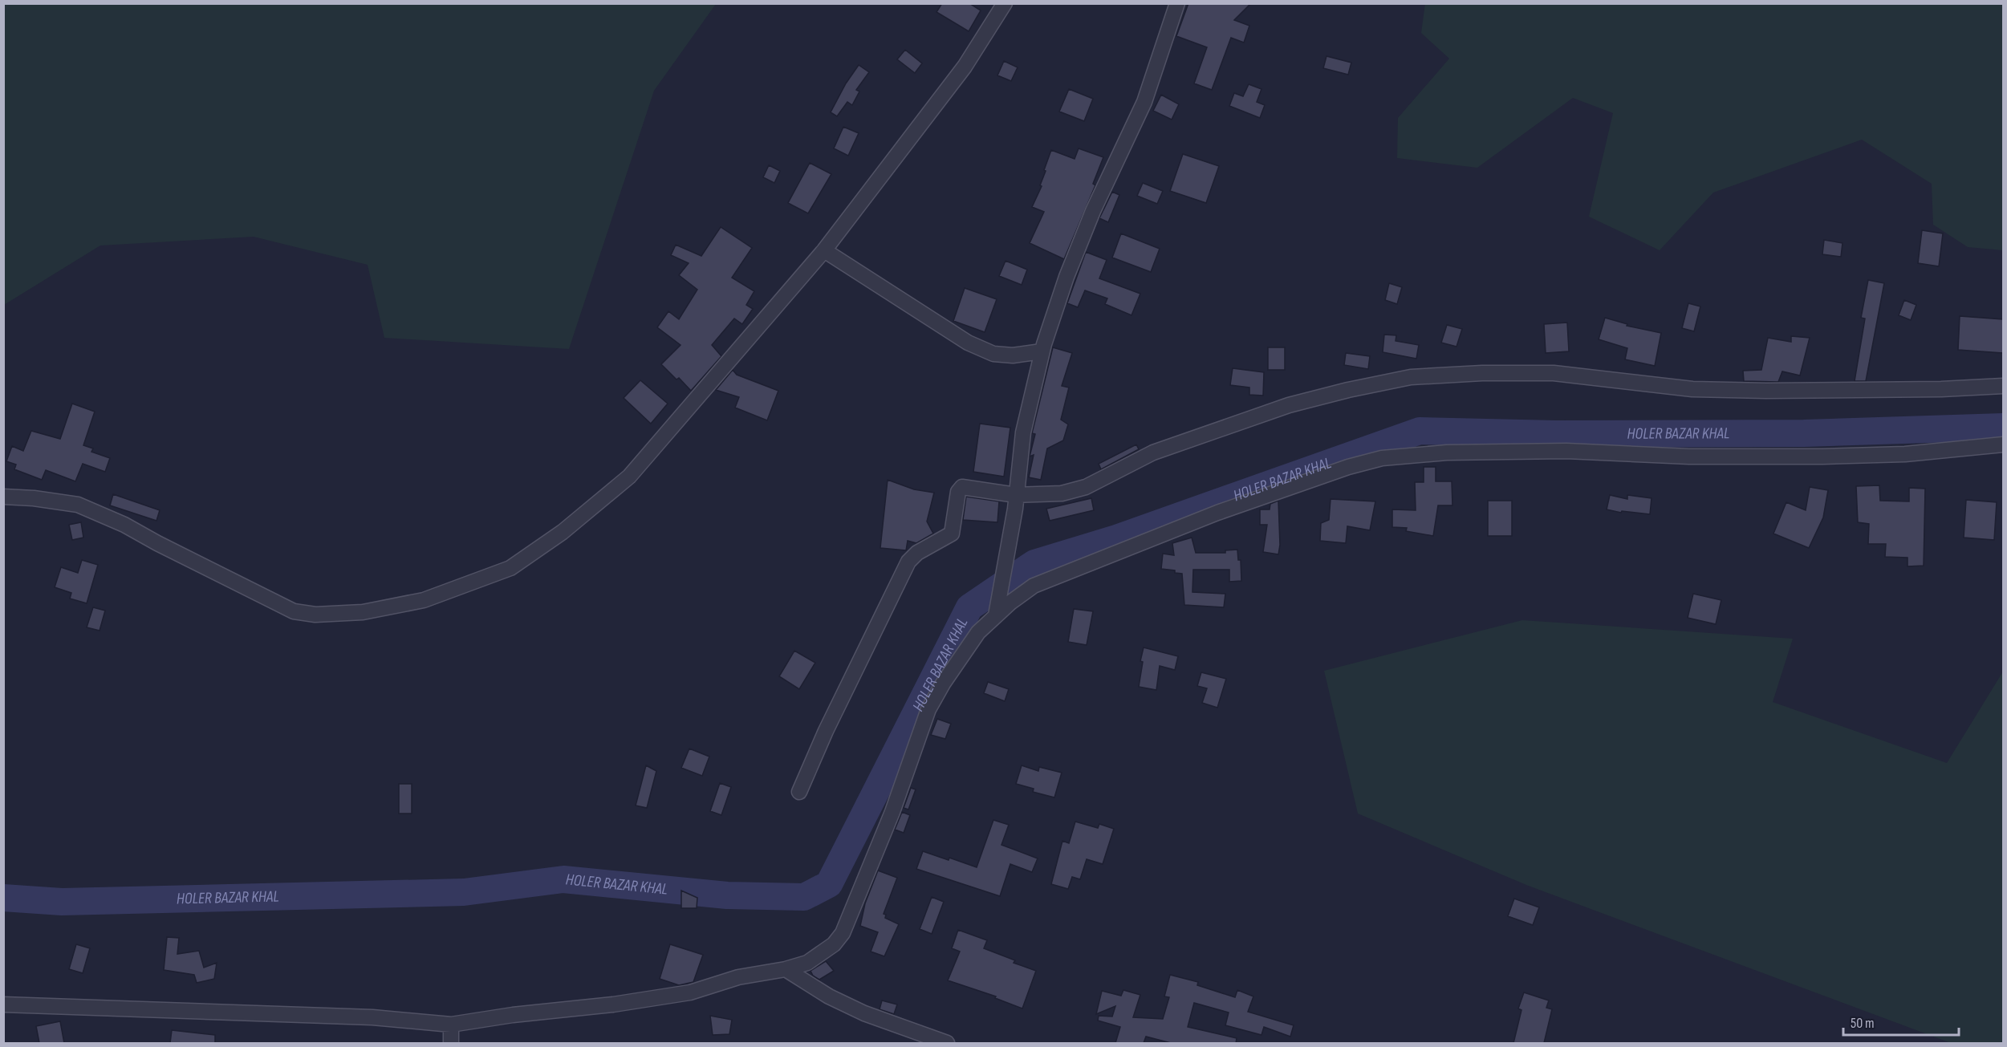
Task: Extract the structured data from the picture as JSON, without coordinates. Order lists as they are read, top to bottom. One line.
{"water":["HOLER BAZAR KHAL"],"scale_bar":"50 m"}
